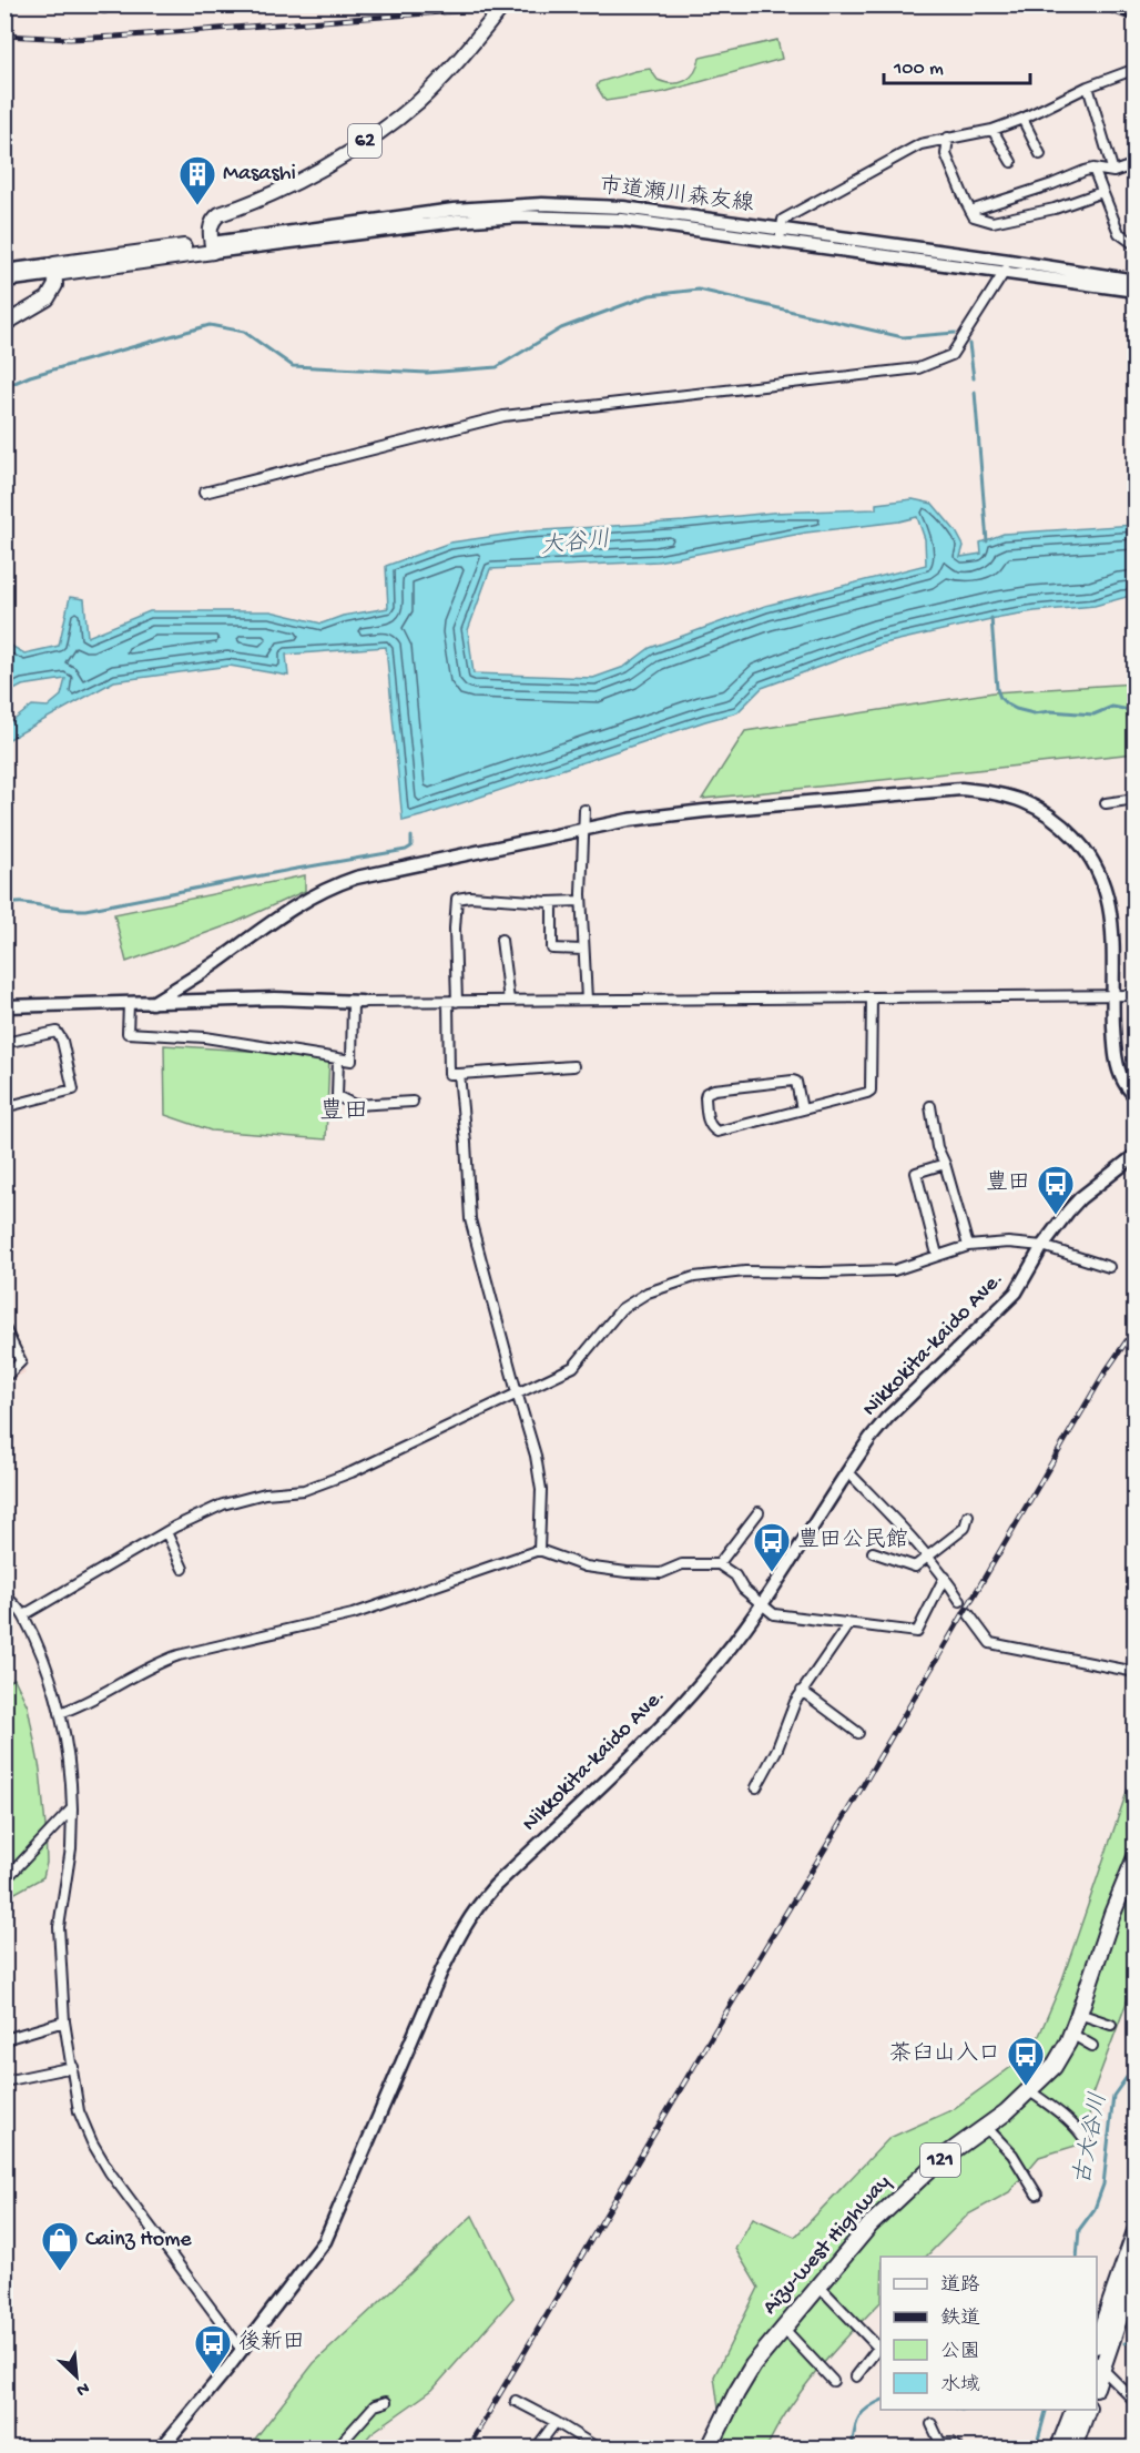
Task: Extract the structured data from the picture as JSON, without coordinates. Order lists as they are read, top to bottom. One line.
{"streets":{"highway":["121","Aizu-west Highway"],"main road":["62"],"street":["市道瀬川森友線","Nikkokita-kaido Ave."]},"crossings":[["62","市道瀬川森友線"]],"districts":["豊田"],"water":["大谷川","古大谷川"],"places":{"building":["Masashi"],"bus stop":["豊田","豊田公民館","茶臼山入口","後新田"],"shop":["Cainz Home"]},"legend":["道路","鉄道","公園","水域"],"scale_bar":"100 m","north":"bottom right"}
